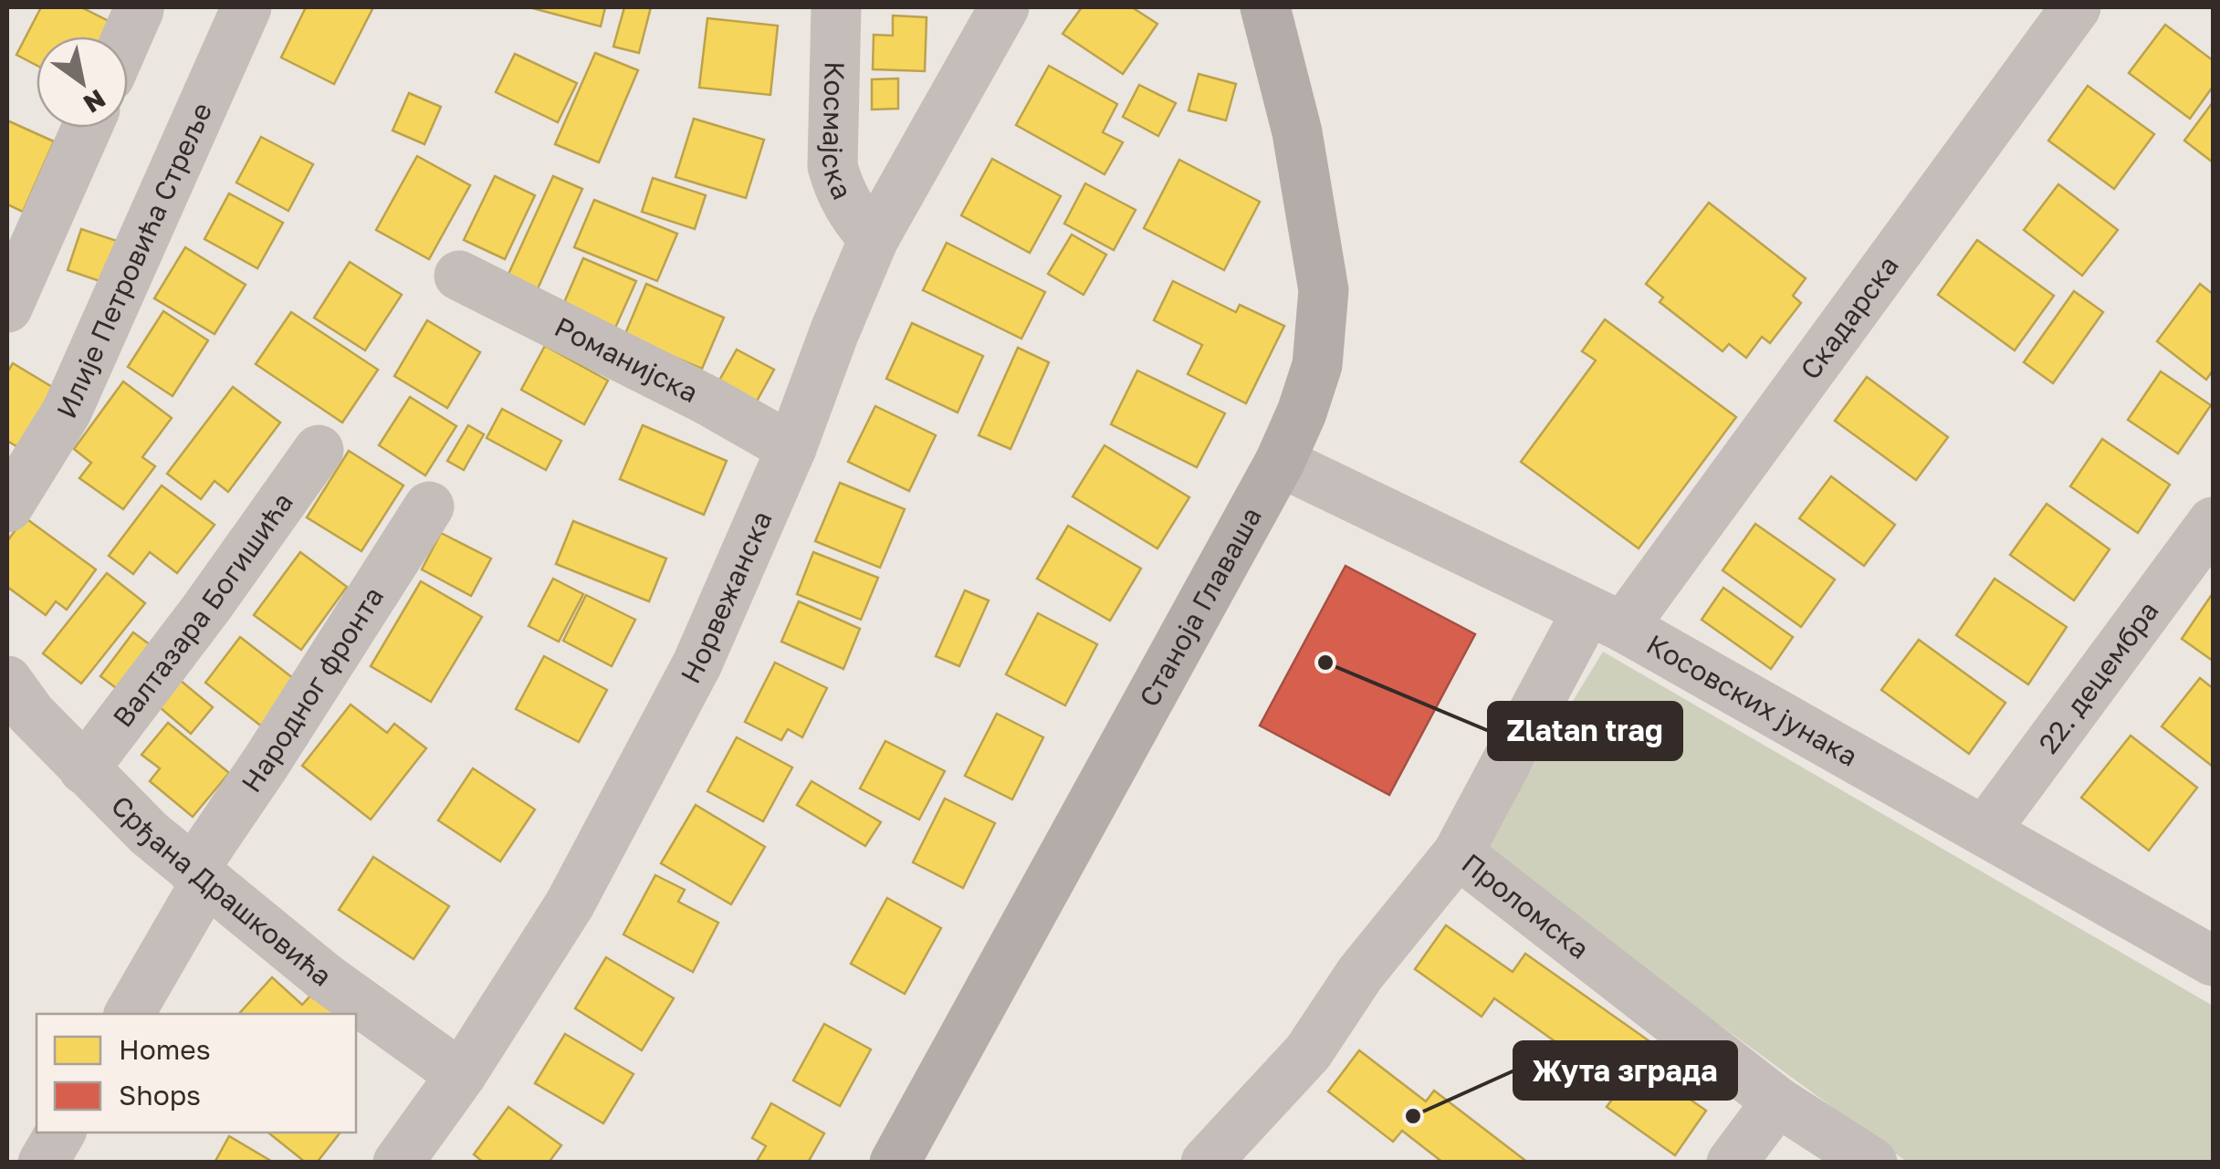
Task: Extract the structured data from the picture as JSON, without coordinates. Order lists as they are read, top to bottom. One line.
{"streets":{"main road":["Станоја Главаша"],"street":["Космајска","Илије Петровића Стреље","Скадарска","Романијска","Норвежанска","Валтазара Богишића","22. децембра","Народног фронта","Косовских јунака","Срђана Драшковића","Проломска"]},"crossings":[["Космајска","Норвежанска"],["Скадарска","Косовских јунака"],["Скадарска","Проломска"],["Романијска","Норвежанска"],["Норвежанска","Срђана Драшковића"],["Станоја Главаша","Косовских јунака"],["Валтазара Богишића","Срђана Драшковића"],["22. децембра","Косовских јунака"],["Народног фронта","Срђана Драшковића"]],"places":["Zlatan trag","Жута зграда"],"legend":["Homes","Shops"],"north":"bottom right"}
